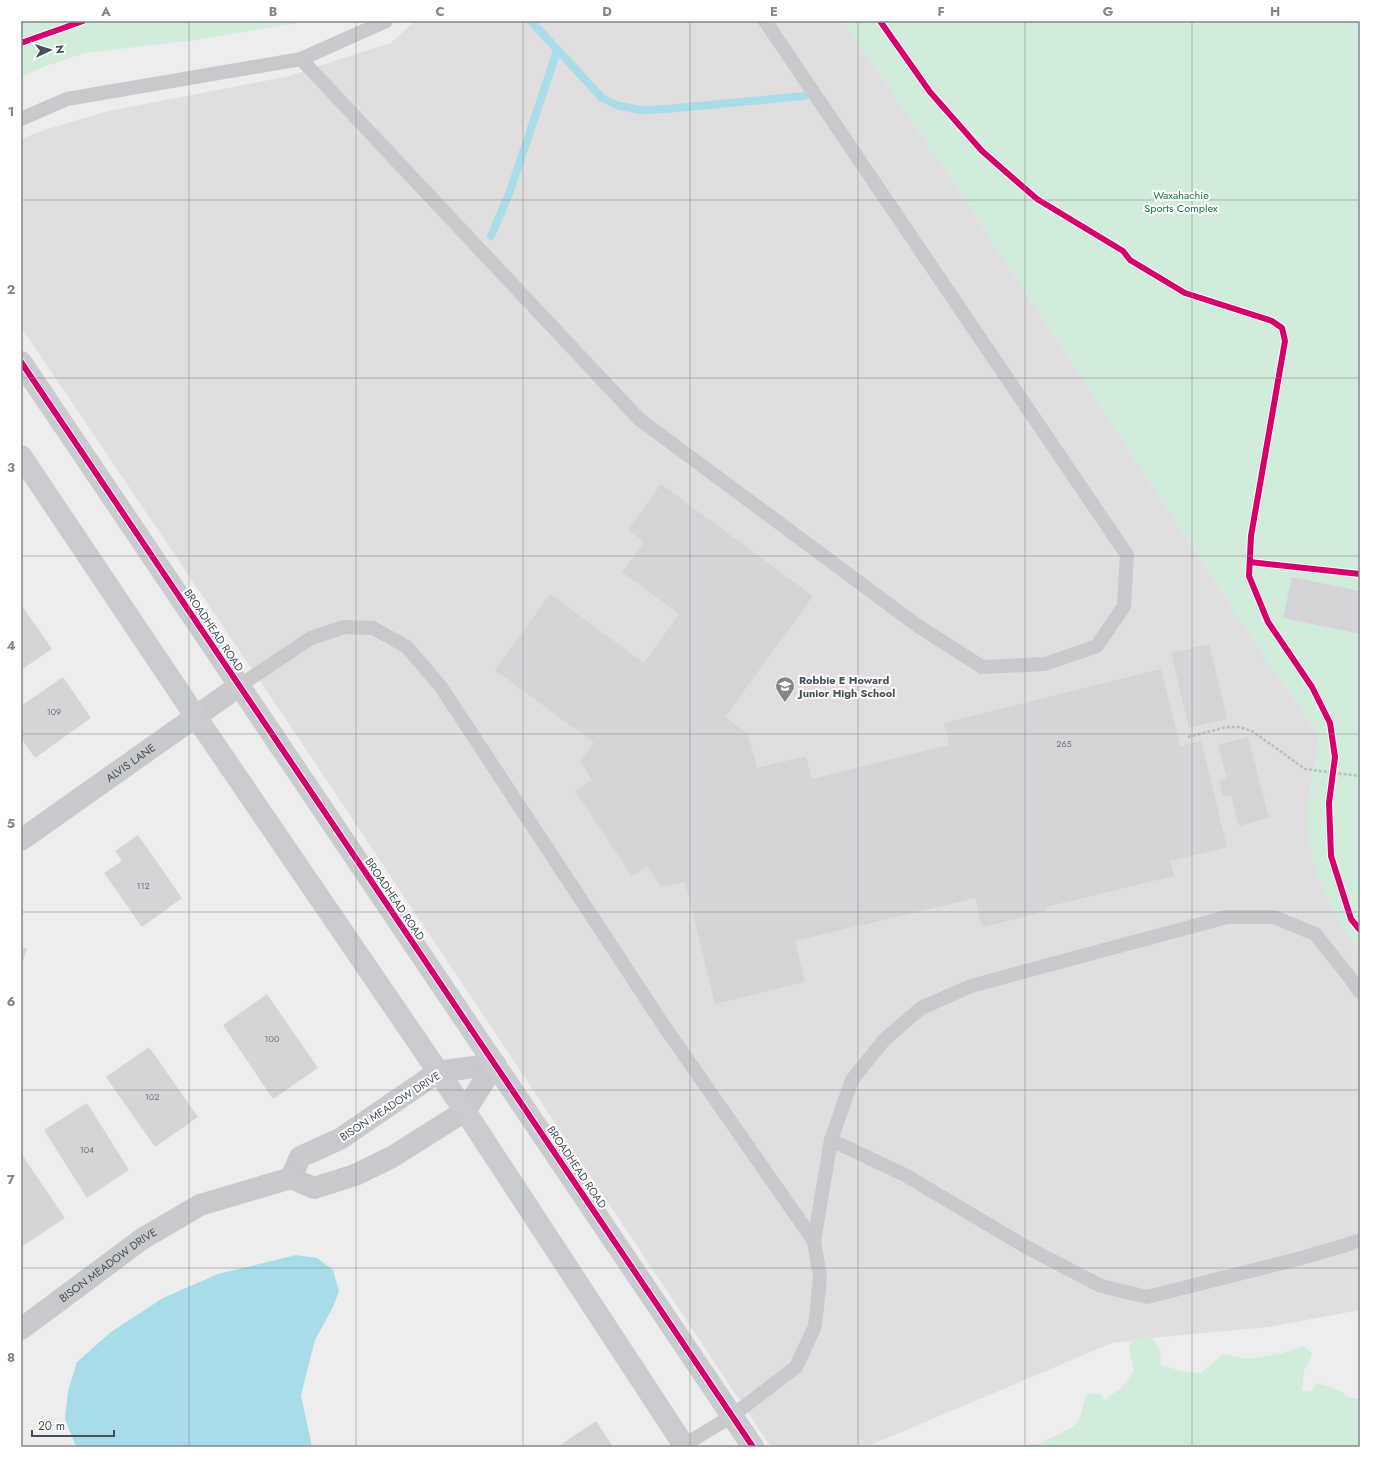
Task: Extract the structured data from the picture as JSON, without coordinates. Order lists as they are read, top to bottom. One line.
{"streets":{"street":["BROADHEAD ROAD","ALVIS LANE","BISON MEADOW DRIVE"]},"crossings":[["BROADHEAD ROAD","ALVIS LANE"],["BROADHEAD ROAD","BISON MEADOW DRIVE"]],"parks":["Waxahachie Sports Complex"],"places":{"school or university":["Robbie E Howard Junior High School"]},"house_numbers":["109","265","112","100","102","104"],"scale_bar":"20 m","north":"right","grid":{"columns":["A","B","C","D","E","F","G","H"],"rows":["1","2","3","4","5","6","7","8"]}}
